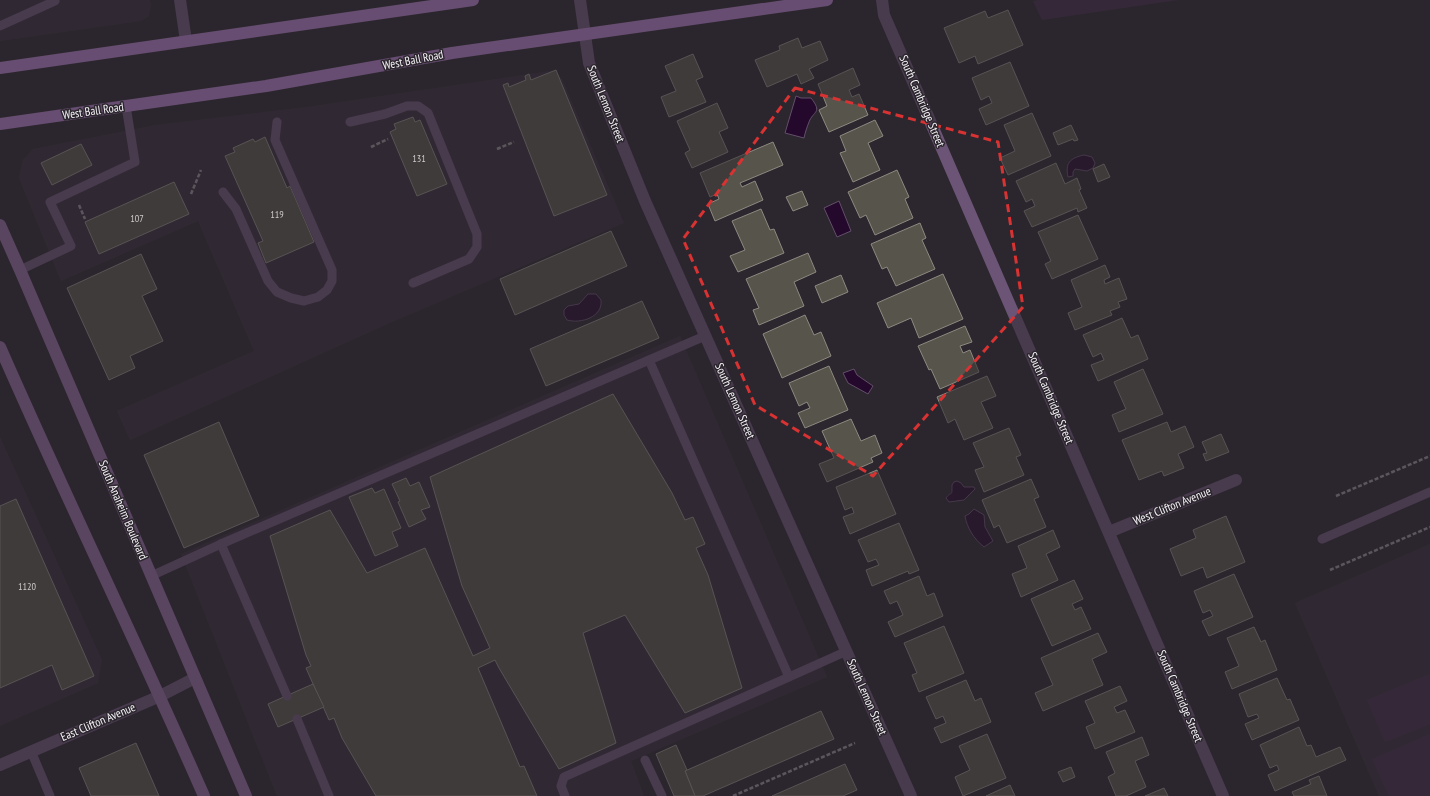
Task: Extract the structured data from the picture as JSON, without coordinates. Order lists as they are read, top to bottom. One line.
{"streets":{"main road":["West Ball Road","South Anaheim Boulevard"],"street":["South Cambridge Street","South Lemon Street","West Clifton Avenue","East Clifton Avenue"]},"crossings":[["West Ball Road","South Lemon Street"],["South Cambridge Street","West Clifton Avenue"],["South Anaheim Boulevard","East Clifton Avenue"]],"house_numbers":["131","119","107","1120"]}
